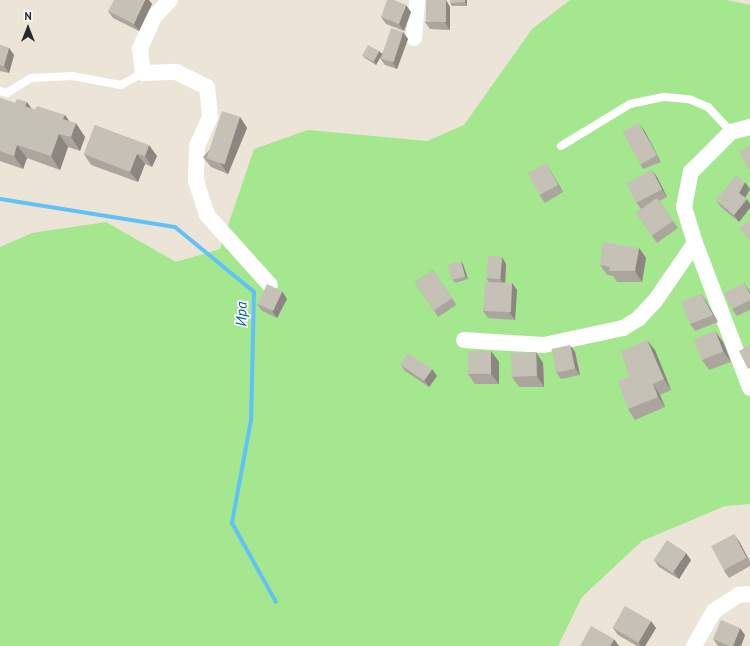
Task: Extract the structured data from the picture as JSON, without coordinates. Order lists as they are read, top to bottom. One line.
{"water":["Ира"],"north":"top"}
